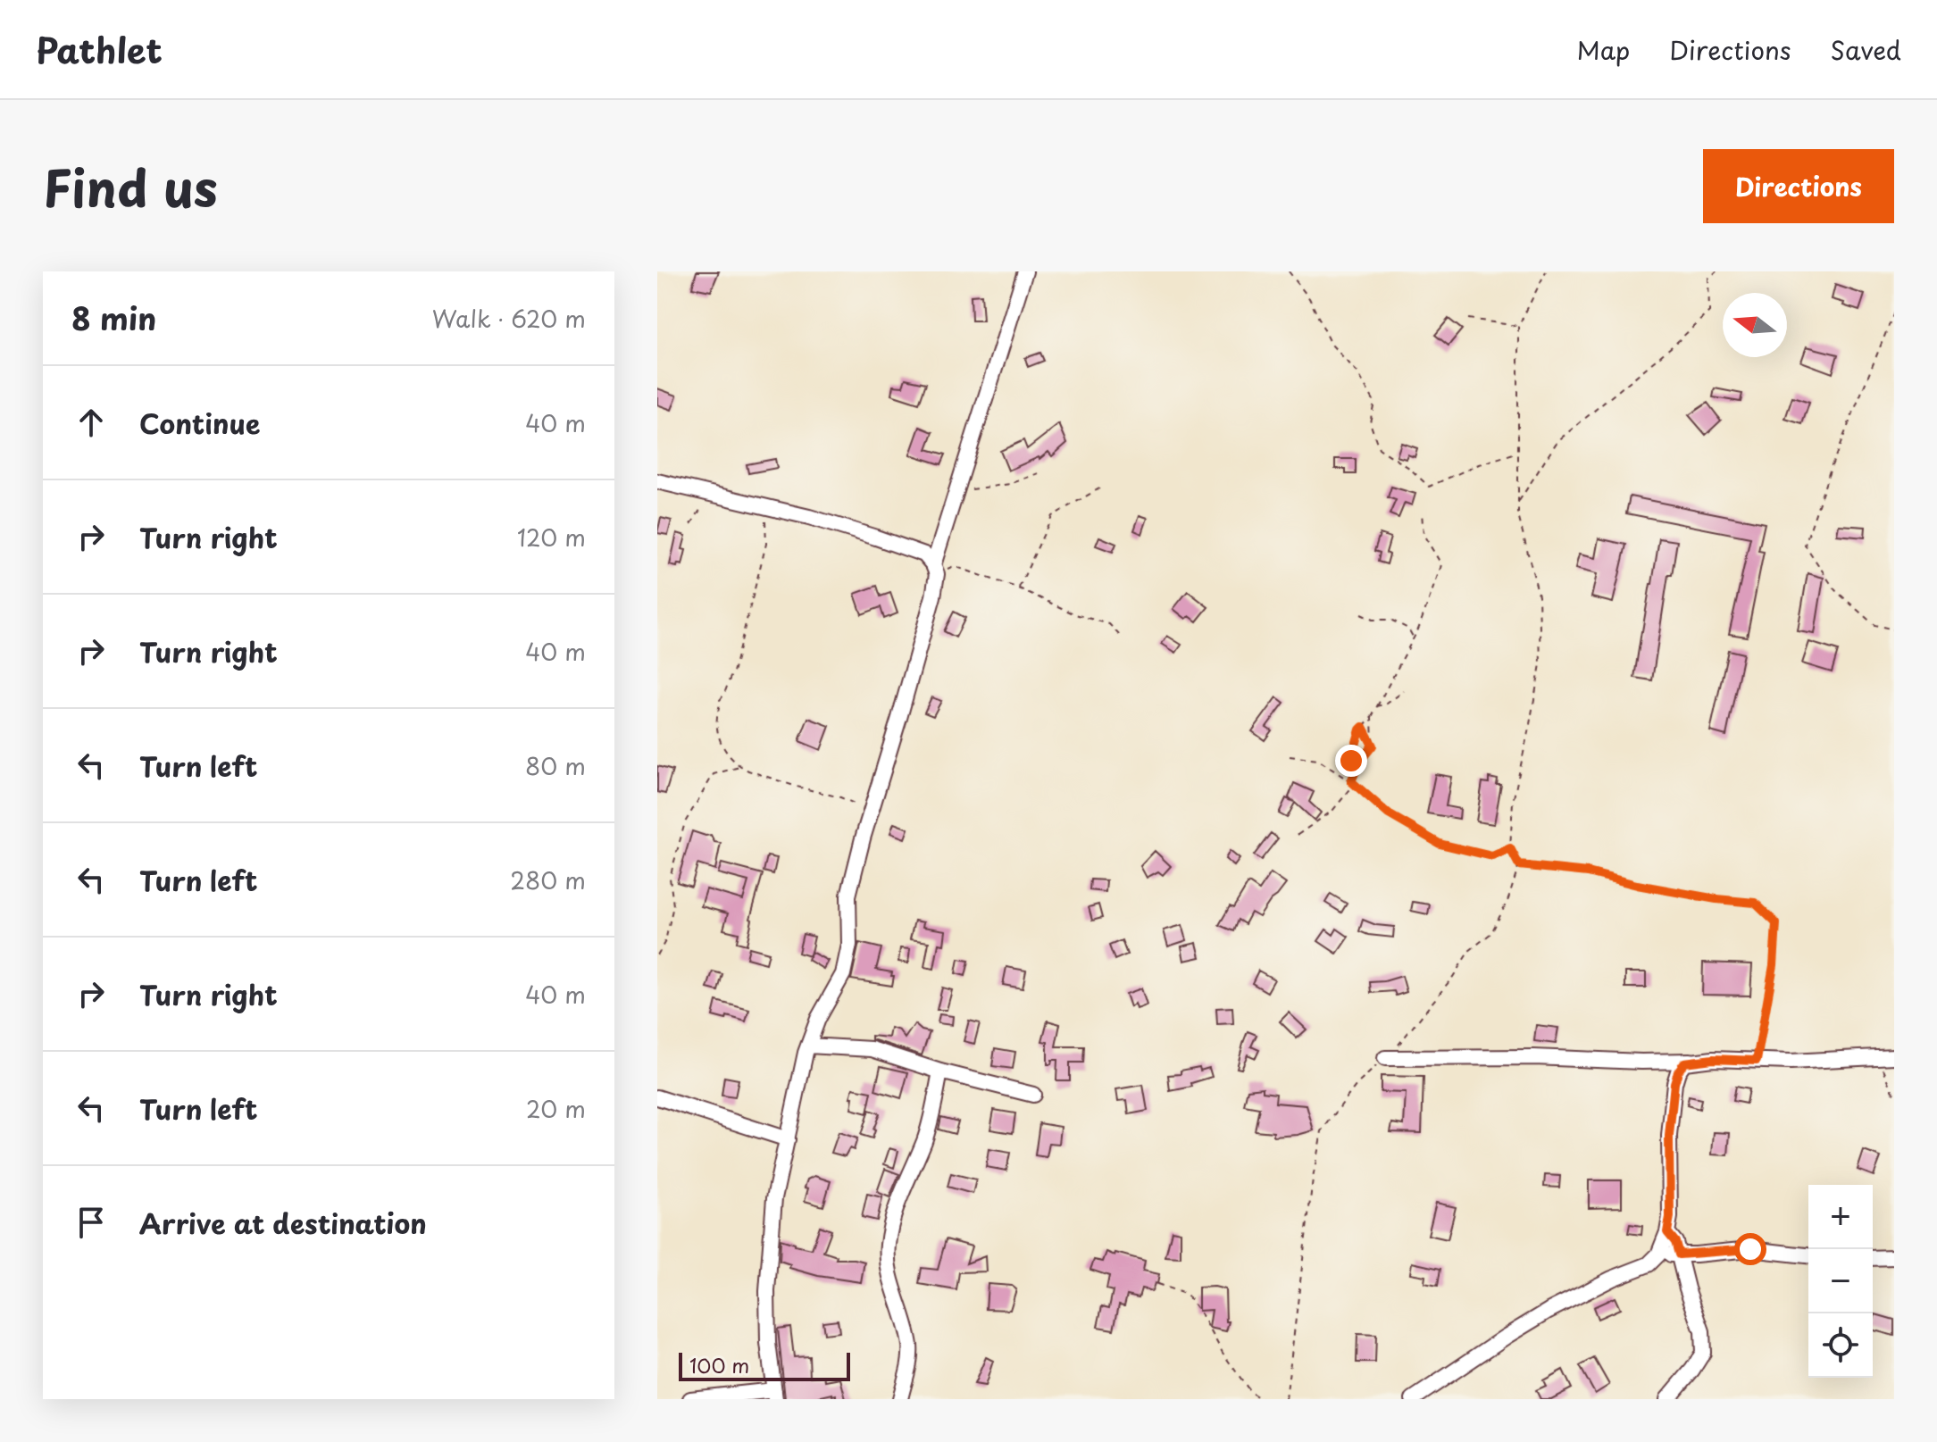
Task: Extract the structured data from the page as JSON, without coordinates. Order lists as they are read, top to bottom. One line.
{"scale_bar":"100 m","north":"left","page":{"header":"Pathlet","nav":["Map","Directions","Saved"],"title":"Find us","buttons":"Directions","heading":["8 min","Walk · 620 m"],"list":[["Continue","40 m"],["Turn right","120 m"],["Turn right","40 m"],["Turn left","80 m"],["Turn left","280 m"],["Turn right","40 m"],["Turn left","20 m"],"Arrive at destination"],"map_buttons":["+","−"],"scale":"100 m"}}
